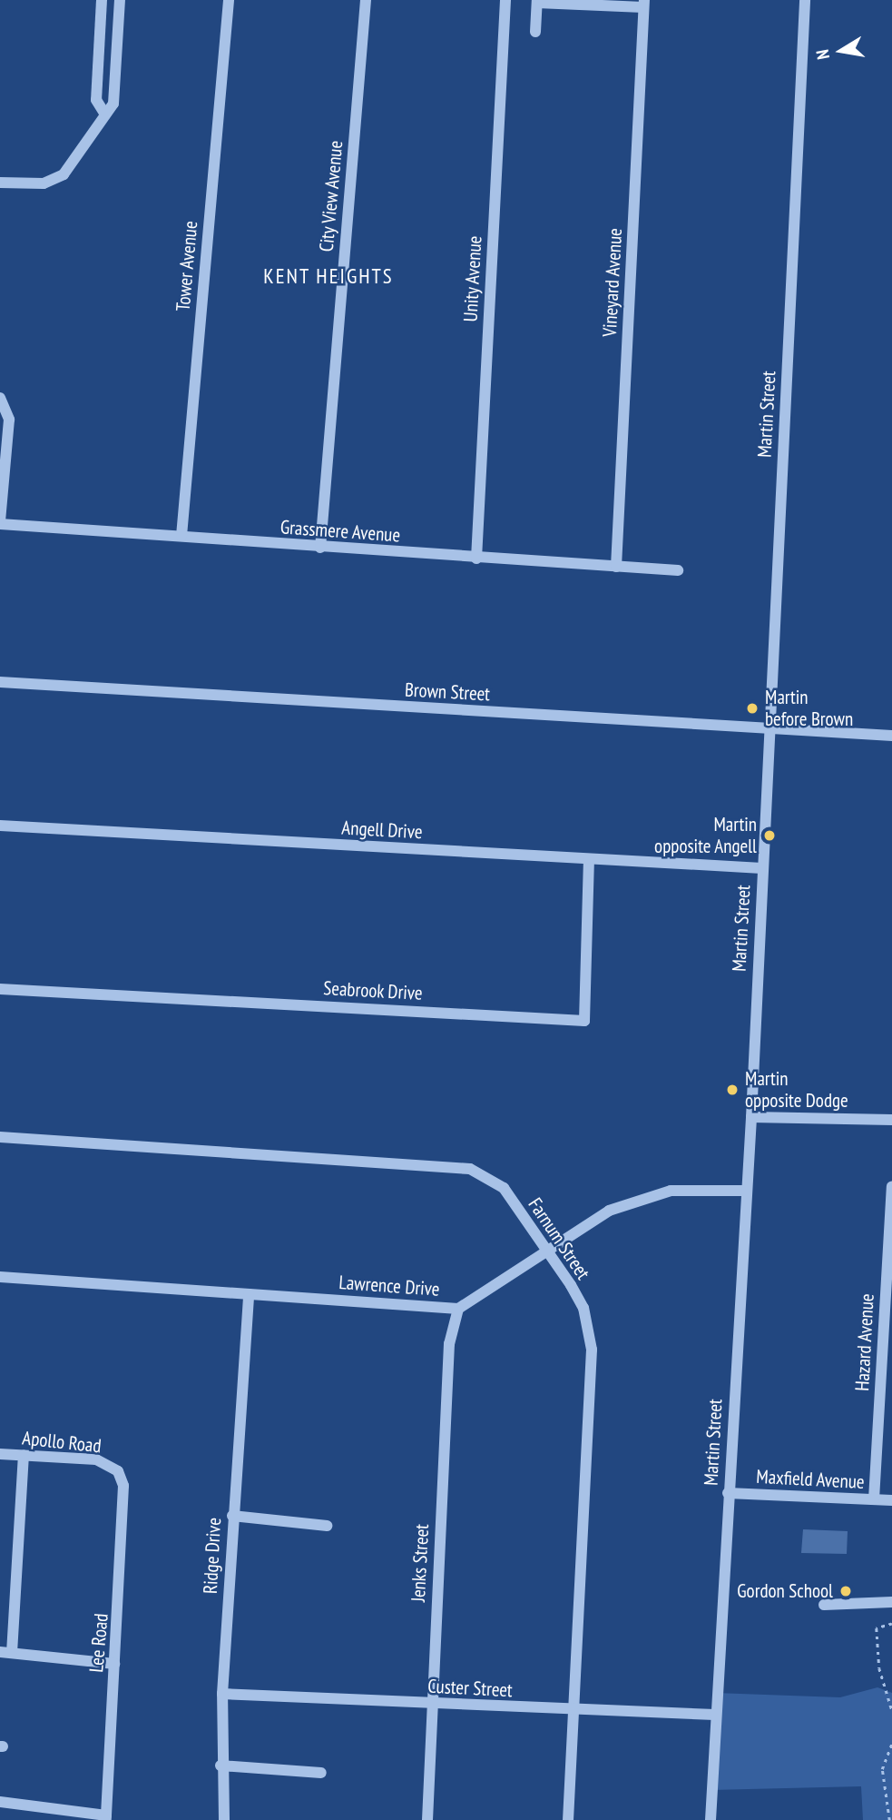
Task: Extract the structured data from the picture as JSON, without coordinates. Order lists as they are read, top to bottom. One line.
{"streets":{"street":["City View Avenue","Tower Avenue","Unity Avenue","Vineyard Avenue","Martin Street","Grassmere Avenue","Brown Street","Angell Drive","Seabrook Drive","Farnum Street","Lawrence Drive","Hazard Avenue","Apollo Road","Maxfield Avenue","Ridge Drive","Jenks Street","Lee Road","Custer Street"]},"crossings":[["City View Avenue","Grassmere Avenue"],["Tower Avenue","Grassmere Avenue"],["Unity Avenue","Grassmere Avenue"],["Vineyard Avenue","Grassmere Avenue"],["Martin Street","Brown Street"],["Martin Street","Angell Drive"],["Martin Street","Lawrence Drive"],["Martin Street","Maxfield Avenue"],["Martin Street","Custer Street"],["Angell Drive","Seabrook Drive"],["Farnum Street","Lawrence Drive"],["Farnum Street","Custer Street"],["Lawrence Drive","Ridge Drive"],["Lawrence Drive","Jenks Street"],["Hazard Avenue","Maxfield Avenue"],["Apollo Road","Lee Road"],["Ridge Drive","Custer Street"],["Jenks Street","Custer Street"]],"districts":["KENT HEIGHTS"],"places":["Martin before Brown","Martin opposite Angell","Martin opposite Dodge","Gordon School"],"north":"left"}
